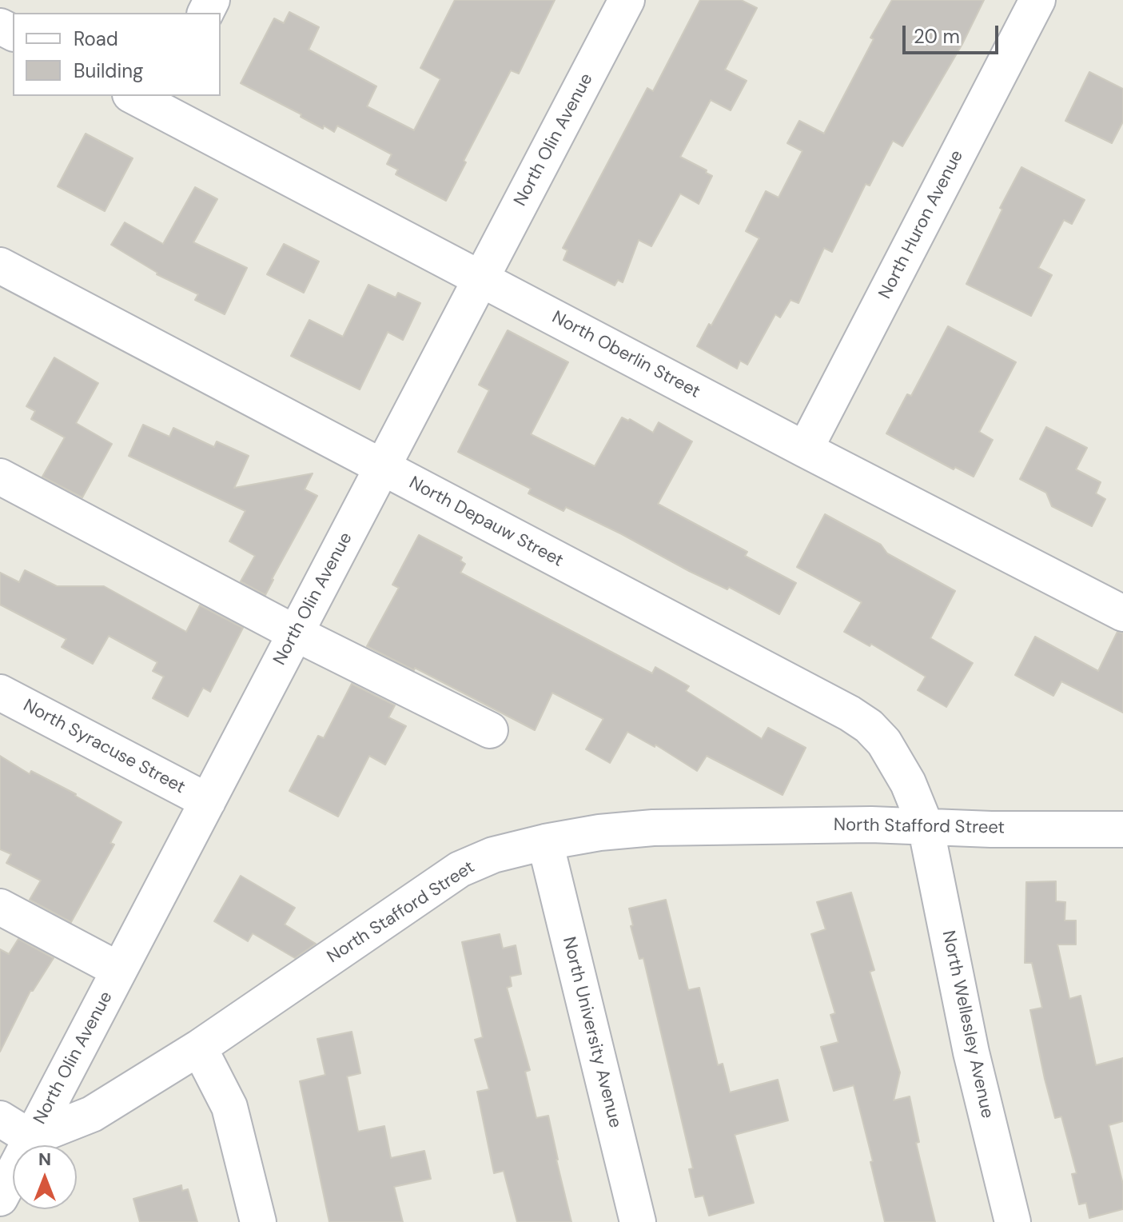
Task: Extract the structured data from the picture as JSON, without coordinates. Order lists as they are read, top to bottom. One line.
{"streets":{"street":["North Olin Avenue","North Huron Avenue","North Oberlin Street","North Depauw Street","North Syracuse Street","North Stafford Street","North Wellesley Avenue","North University Avenue"]},"crossings":[["North Olin Avenue","North Oberlin Street"],["North Olin Avenue","North Depauw Street"],["North Olin Avenue","North Syracuse Street"],["North Olin Avenue","North Stafford Street"],["North Huron Avenue","North Oberlin Street"],["North Depauw Street","North Stafford Street"],["North Depauw Street","North Wellesley Avenue"],["North Stafford Street","North Wellesley Avenue"],["North Stafford Street","North University Avenue"]],"legend":["Road","Building"],"scale_bar":"20 m","north":"top"}
